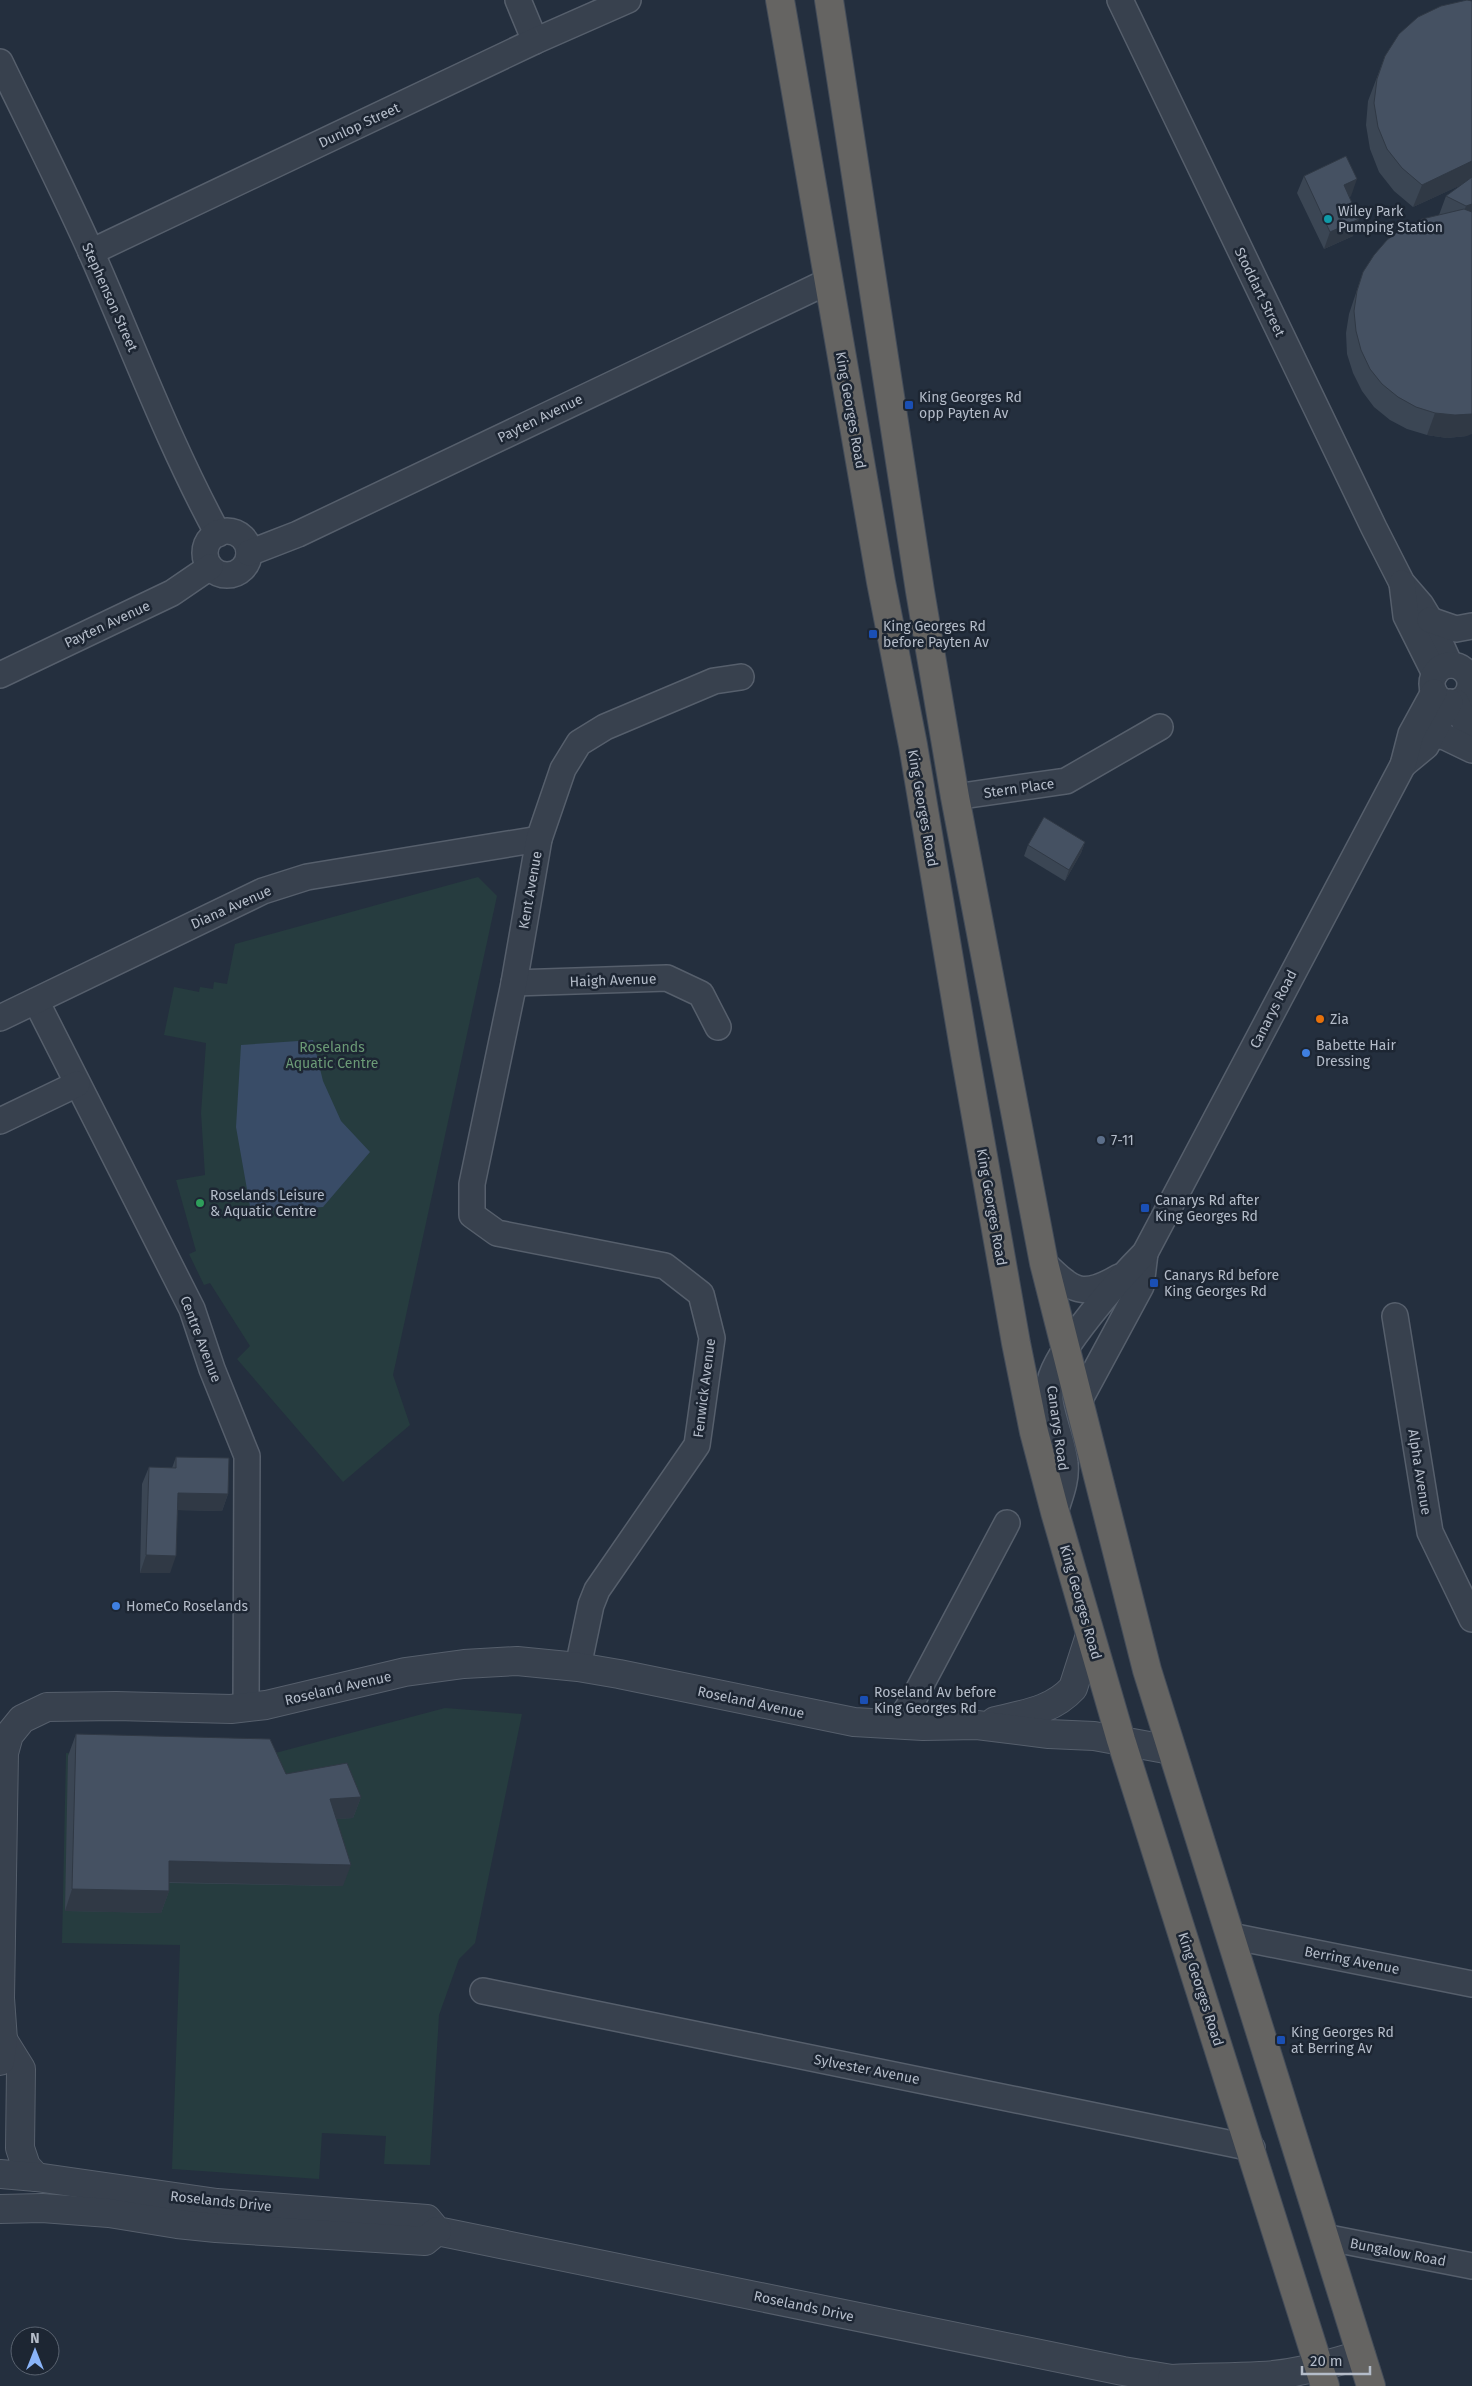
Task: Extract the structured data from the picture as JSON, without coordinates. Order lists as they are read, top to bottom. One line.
{"streets":{"highway":["King Georges Road"],"street":["Dunlop Street","Stoddart Street","Stephenson Street","Payten Avenue","Stern Place","Kent Avenue","Diana Avenue","Haigh Avenue","Canarys Road","Centre Avenue","Fenwick Avenue","Alpha Avenue","Roseland Avenue","Berring Avenue","Sylvester Avenue","Roselands Drive","Bungalow Road"]},"crossings":[["Dunlop Street","Stephenson Street"],["Stoddart Street","Canarys Road"],["Stephenson Street","Payten Avenue"],["King Georges Road","Payten Avenue"],["King Georges Road","Canarys Road"],["King Georges Road","Roseland Avenue"],["King Georges Road","Sylvester Avenue"],["King Georges Road","Roselands Drive"],["Kent Avenue","Diana Avenue"],["Kent Avenue","Haigh Avenue"],["Kent Avenue","Fenwick Avenue"],["Diana Avenue","Centre Avenue"],["Centre Avenue","Roseland Avenue"],["Fenwick Avenue","Roseland Avenue"],["Roseland Avenue","Roselands Drive"]],"parks":["Roselands Aquatic Centre"],"places":{"other":["Wiley Park Pumping Station","Zia","Babette Hair Dressing","7-11","Roselands Leisure & Aquatic Centre","HomeCo Roselands"],"transit":["King Georges Rd opp Payten Av","King Georges Rd before Payten Av","Canarys Rd after King Georges Rd","Canarys Rd before King Georges Rd","Roseland Av before King Georges Rd","King Georges Rd at Berring Av"]},"scale_bar":"20 m","north":"top"}
